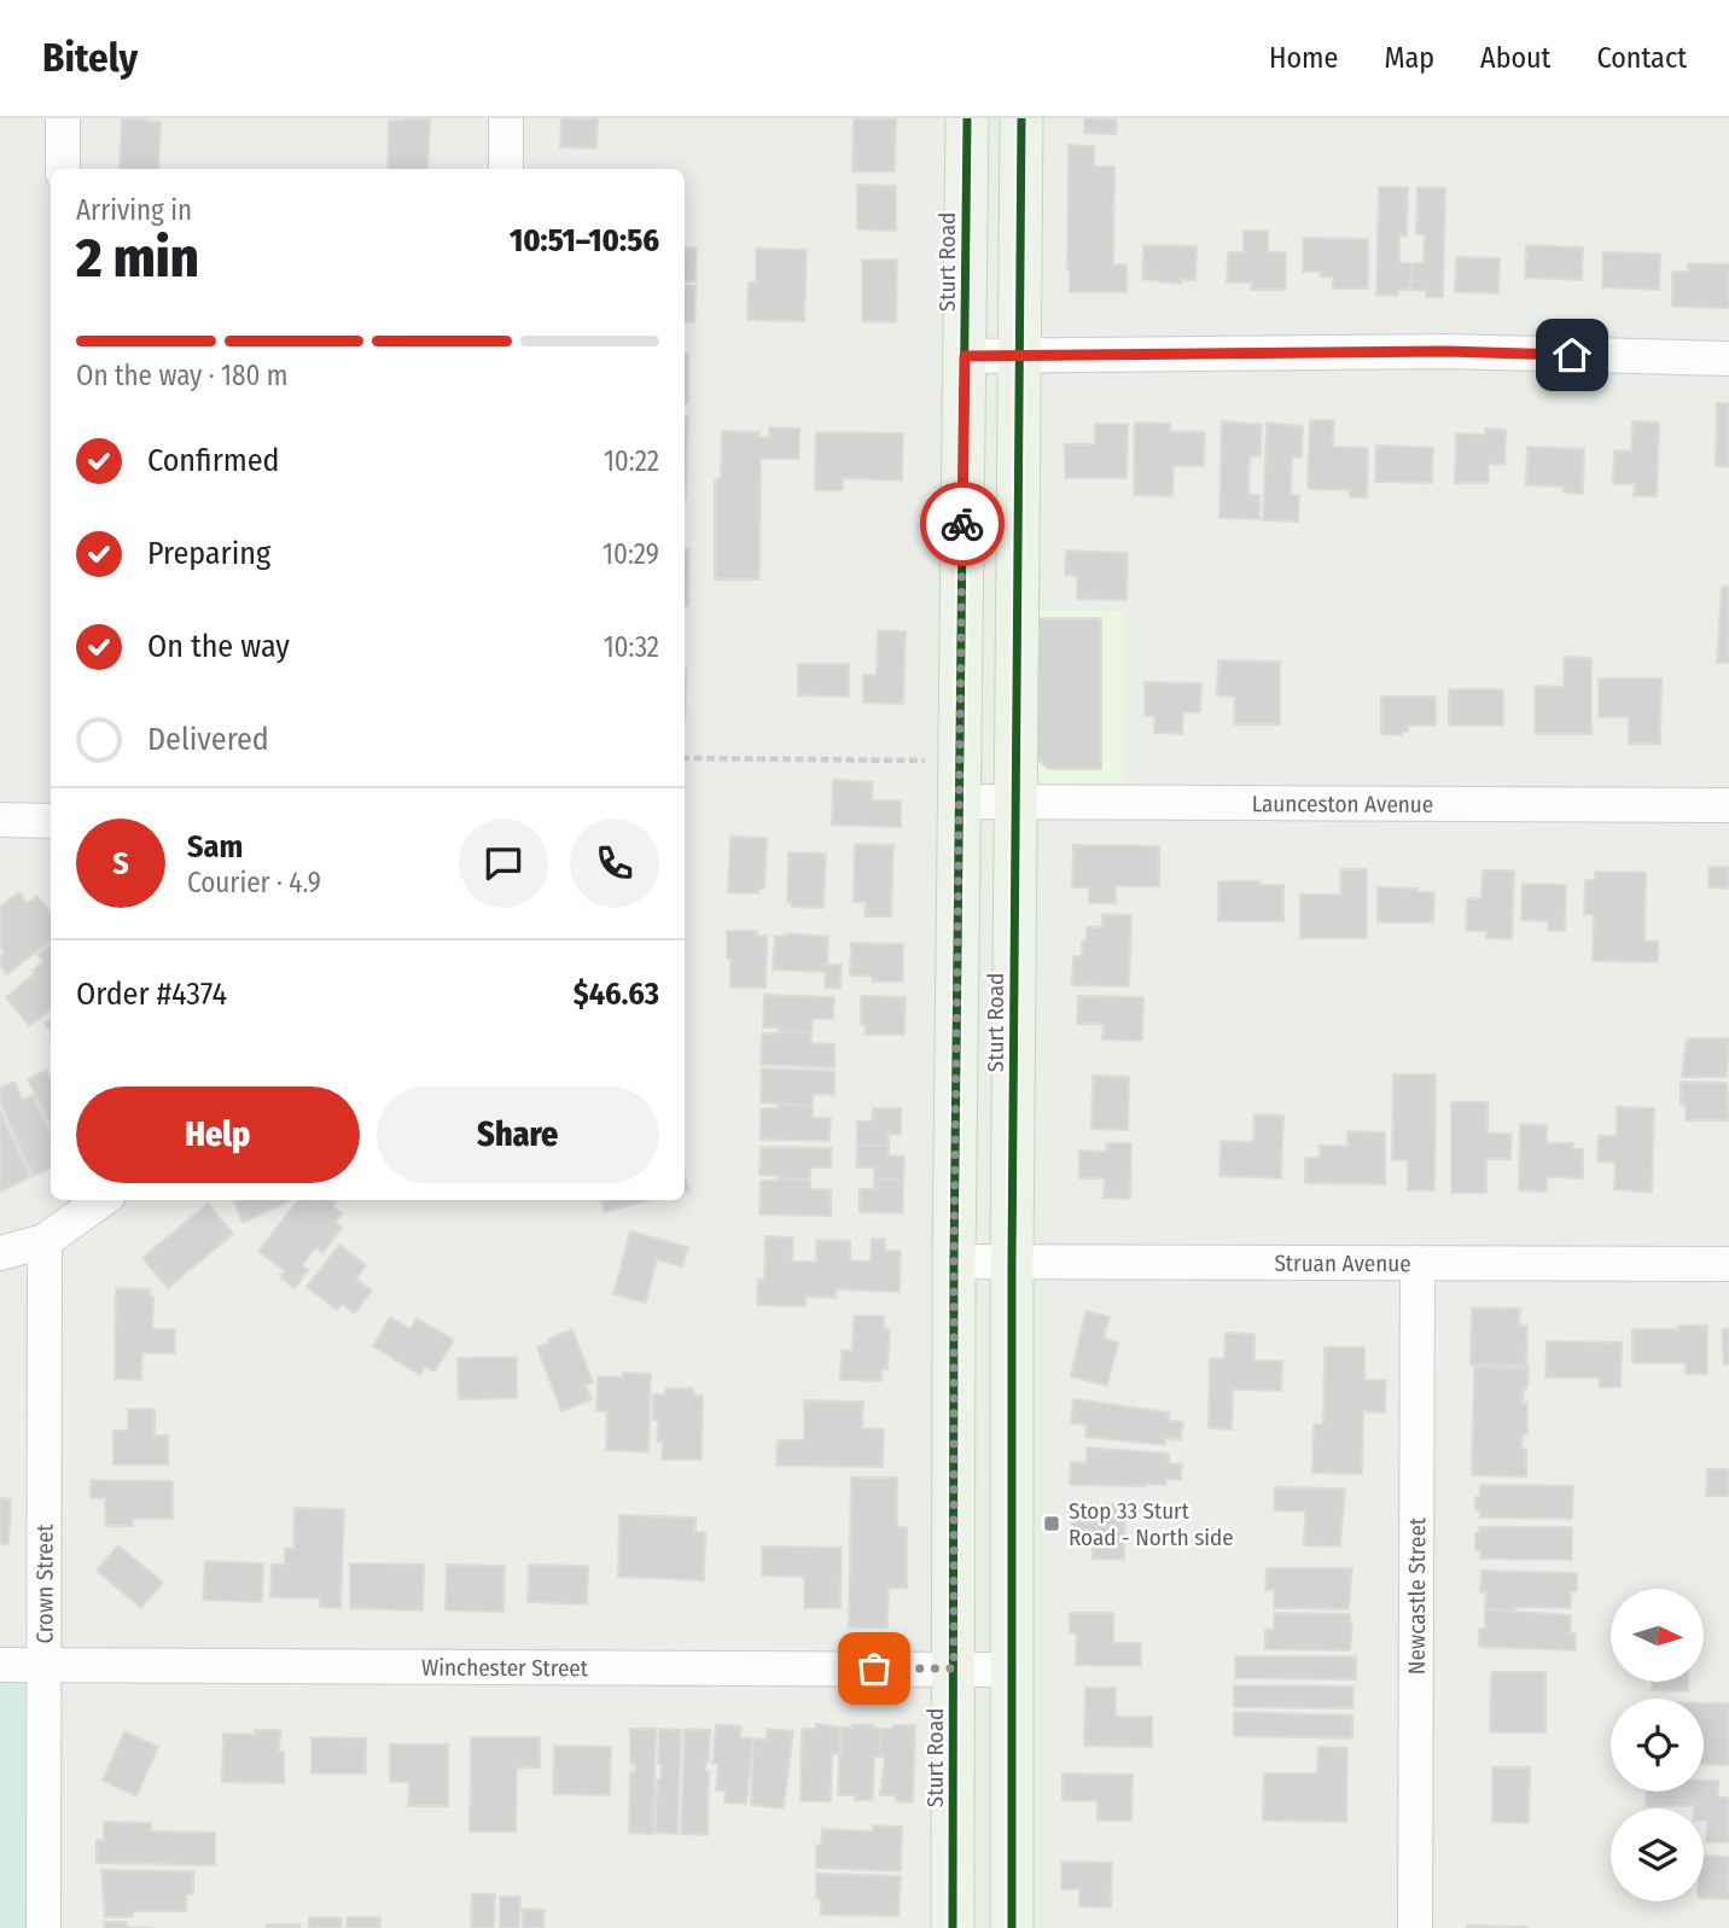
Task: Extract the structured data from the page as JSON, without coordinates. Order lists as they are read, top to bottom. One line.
{"streets":{"main road":["Sturt Road"],"street":["Launceston Avenue","Struan Avenue","Crown Street","Newcastle Street","Winchester Street"]},"crossings":[["Sturt Road","Launceston Avenue"],["Sturt Road","Struan Avenue"],["Sturt Road","Winchester Street"],["Struan Avenue","Newcastle Street"],["Crown Street","Winchester Street"]],"places":{"transit":["Stop 33 Sturt Road - North side"]},"north":"right","page":{"header":"Bitely","nav":["Home","Map","About","Contact"],"heading":["2 min","Arriving in","10:51–10:56"],"panel":["Sam","Courier · 4.9","Order #4374","$46.63"],"bar":"On the way · 180 m","list":[["Confirmed","10:22"],["Preparing","10:29"],["On the way","10:32"],"Delivered"],"round":"S","buttons":["Help","Share"]}}
